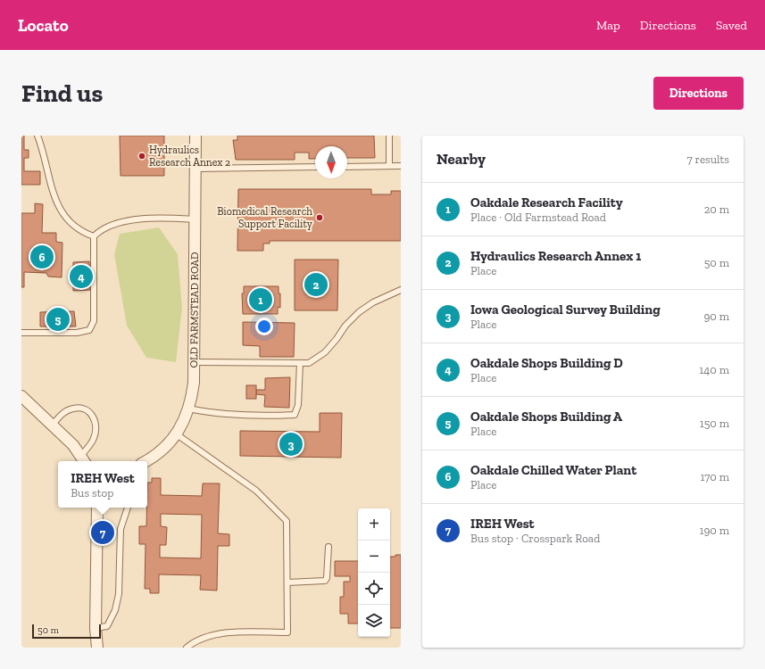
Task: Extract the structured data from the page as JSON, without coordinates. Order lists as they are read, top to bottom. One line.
{"streets":{"street":["OLD FARMSTEAD ROAD"]},"places":["Hydraulics Research Annex 2","Biomedical Research Support Facility"],"scale_bar":"50 m","north":"bottom","page":{"header":"Locato","nav":["Map","Directions","Saved"],"buttons":"Directions","title":"Find us","heading":["Nearby","7 results"],"list":[{"mark":"1","name":"Oakdale Research Facility","note":"Place · Old Farmstead Road","value":"20 m"},{"mark":"2","name":"Hydraulics Research Annex 1","note":"Place","value":"50 m"},{"mark":"3","name":"Iowa Geological Survey Building","note":"Place","value":"90 m"},{"mark":"4","name":"Oakdale Shops Building D","note":"Place","value":"140 m"},{"mark":"5","name":"Oakdale Shops Building A","note":"Place","value":"150 m"},{"mark":"6","name":"Oakdale Chilled Water Plant","note":"Place","value":"170 m"},{"mark":"7","name":"IREH West","note":"Bus stop · Crosspark Road","value":"190 m"}],"pins":["6","4","2","1","5","3","7"],"popup":["IREH West","Bus stop"],"map_buttons":["+","−"],"scale":"50 m"}}
